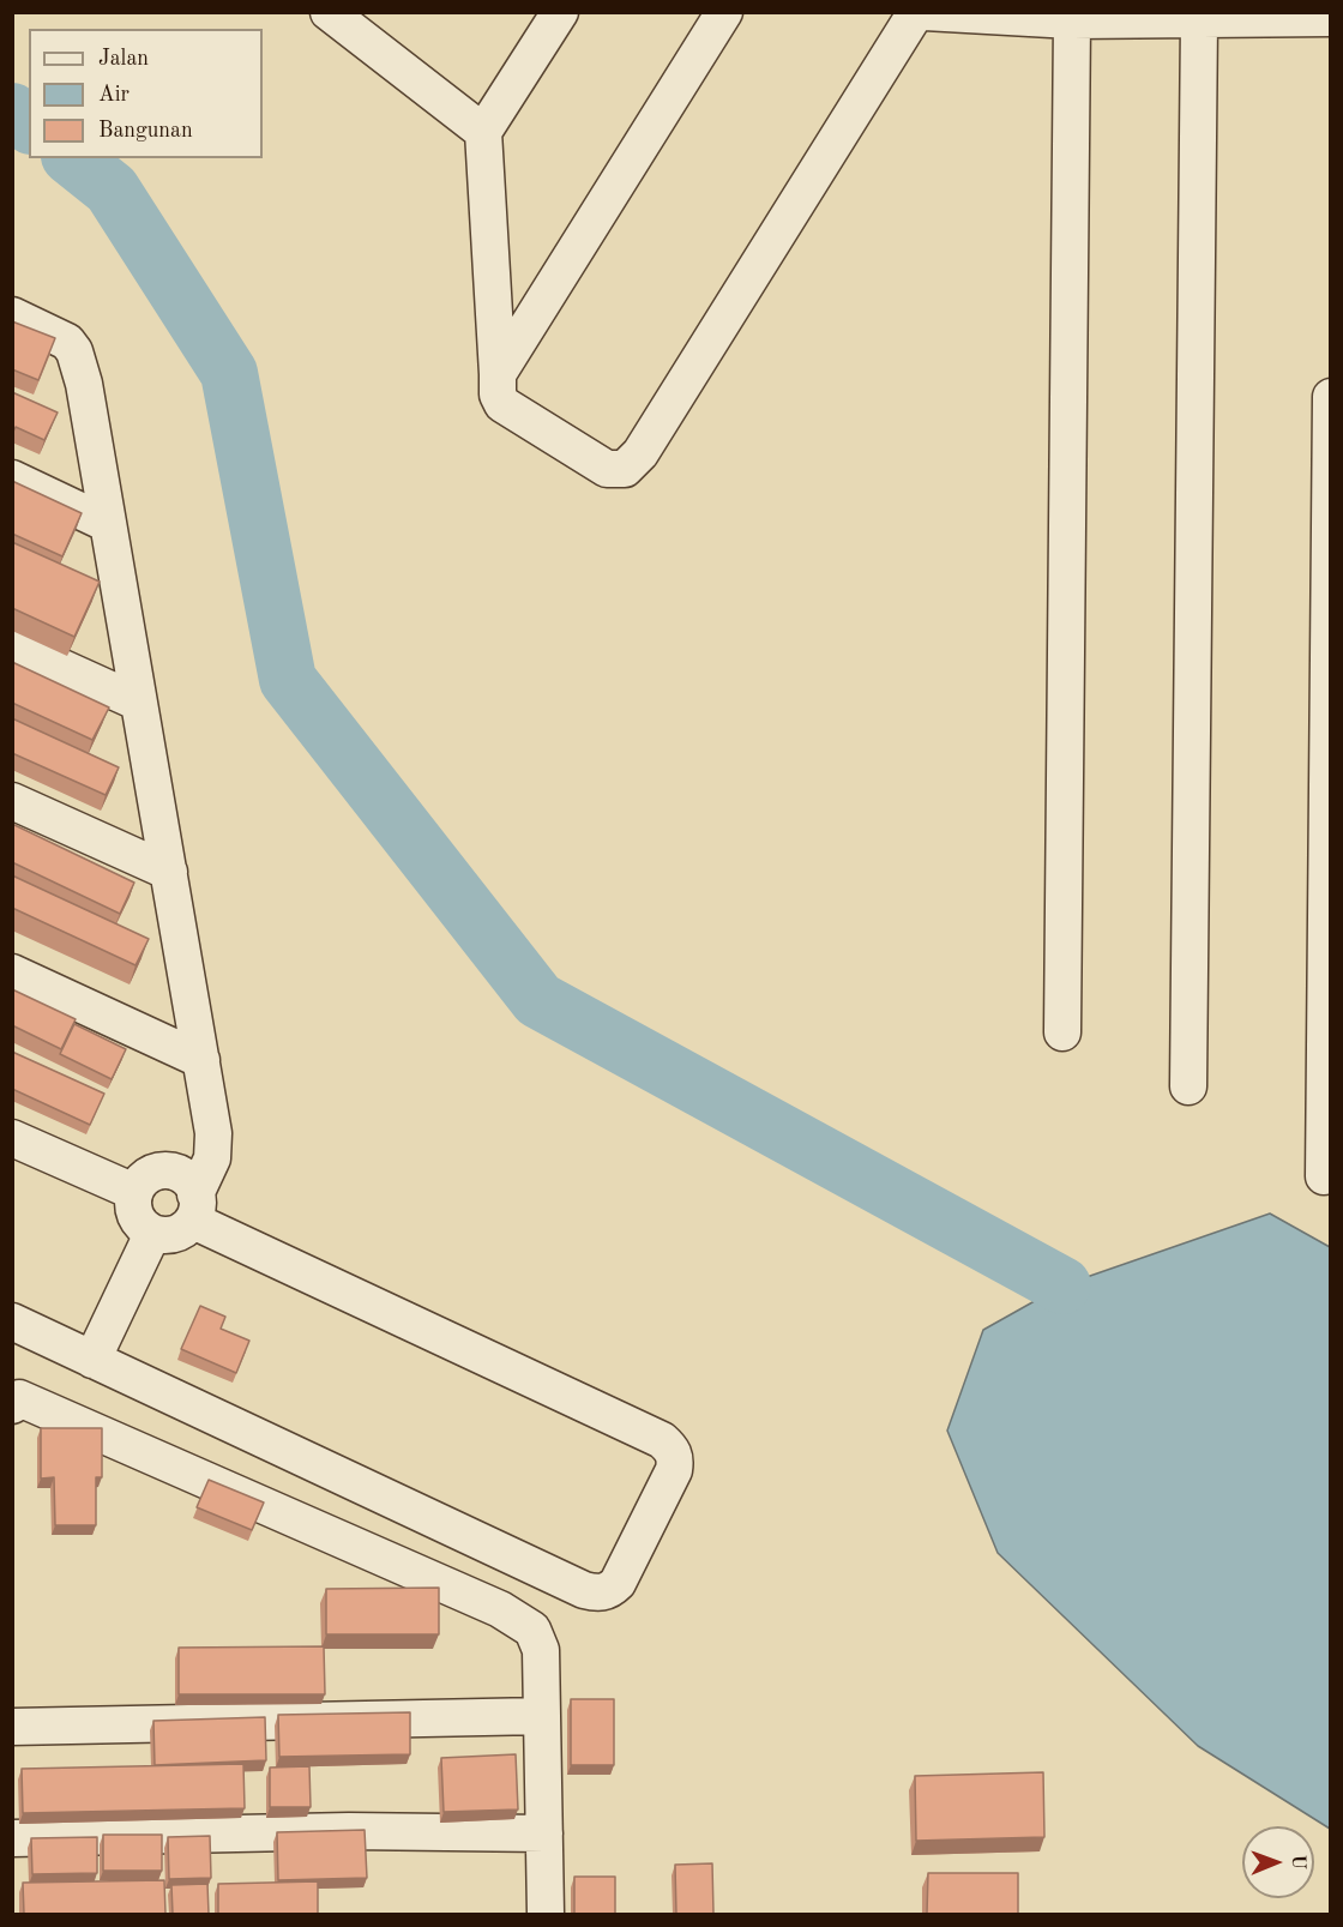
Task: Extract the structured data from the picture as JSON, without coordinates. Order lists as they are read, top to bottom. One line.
{"legend":["Jalan","Air","Bangunan"],"north":"right"}
